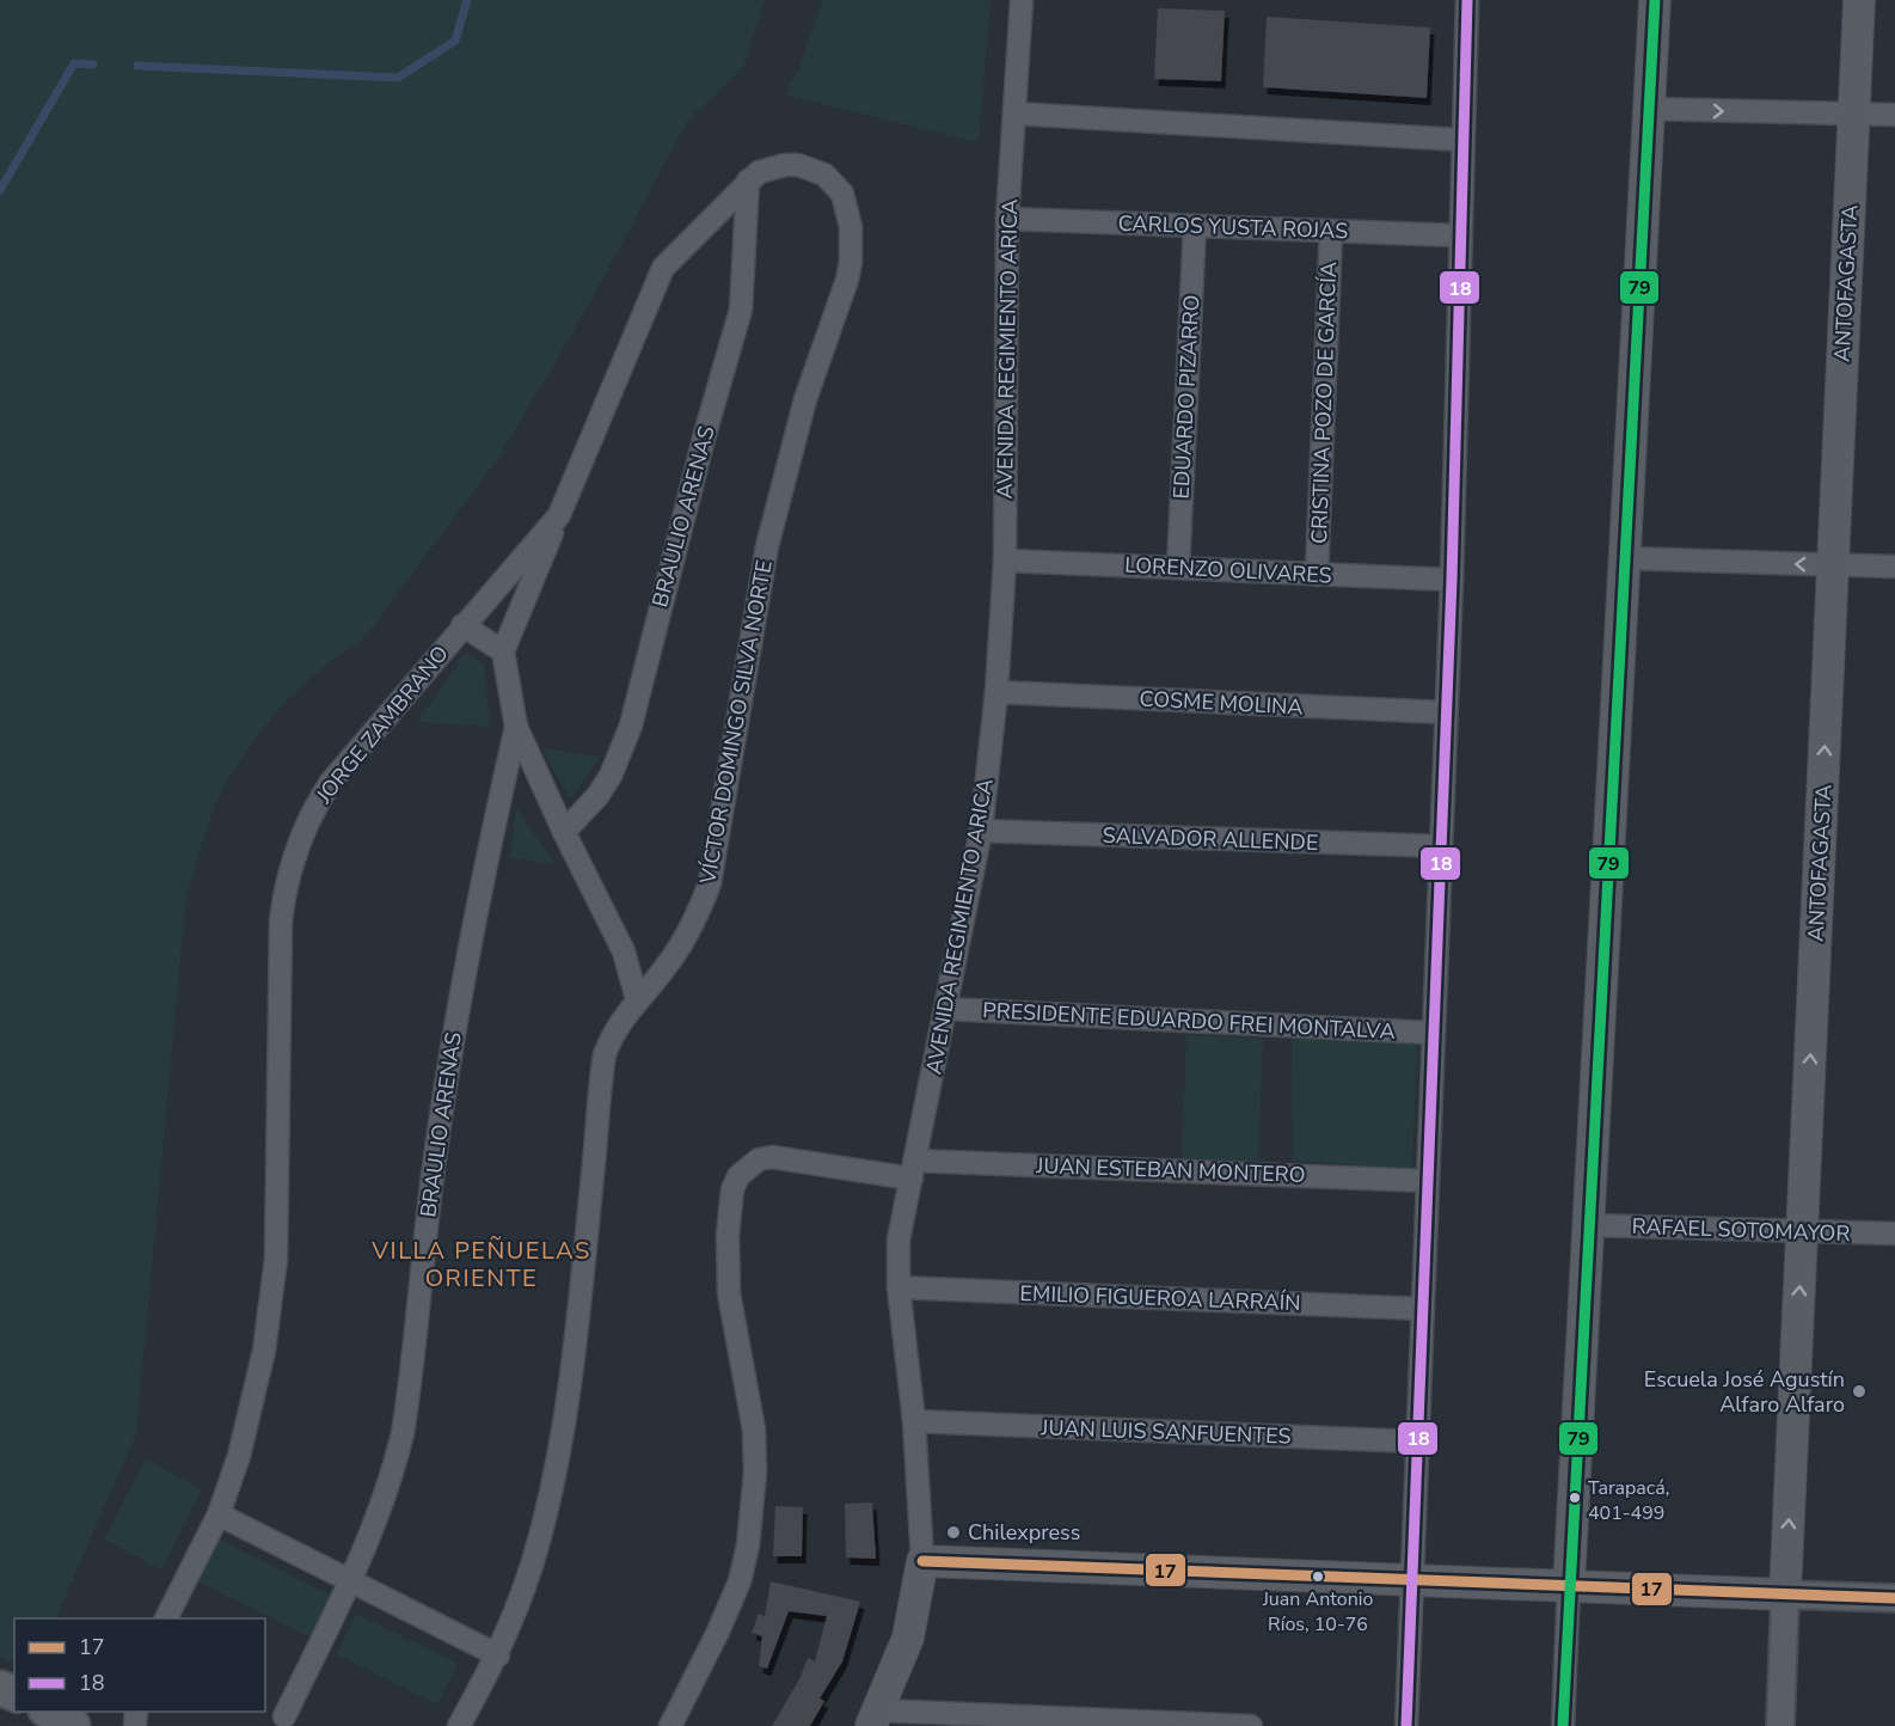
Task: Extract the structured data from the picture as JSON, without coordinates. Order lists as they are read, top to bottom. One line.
{"streets":{"main road":["ANTOFAGASTA","AVENIDA REGIMIENTO ARICA"],"street":["CARLOS YUSTA ROJAS","EDUARDO PIZARRO","CRISTINA POZO DE GARCÍA","BRAULIO ARENAS","LORENZO OLIVARES","COSME MOLINA","VÍCTOR DOMINGO SILVA NORTE","JORGE ZAMBRANO","SALVADOR ALLENDE","PRESIDENTE EDUARDO FREI MONTALVA","JUAN ESTEBAN MONTERO","RAFAEL SOTOMAYOR","EMILIO FIGUEROA LARRAÍN","JUAN LUIS SANFUENTES"]},"crossings":[["CARLOS YUSTA ROJAS","AVENIDA REGIMIENTO ARICA"],["CARLOS YUSTA ROJAS","EDUARDO PIZARRO"],["CARLOS YUSTA ROJAS","CRISTINA POZO DE GARCÍA"],["ANTOFAGASTA","RAFAEL SOTOMAYOR"],["AVENIDA REGIMIENTO ARICA","LORENZO OLIVARES"],["AVENIDA REGIMIENTO ARICA","COSME MOLINA"],["AVENIDA REGIMIENTO ARICA","SALVADOR ALLENDE"],["AVENIDA REGIMIENTO ARICA","PRESIDENTE EDUARDO FREI MONTALVA"],["AVENIDA REGIMIENTO ARICA","JUAN ESTEBAN MONTERO"],["AVENIDA REGIMIENTO ARICA","EMILIO FIGUEROA LARRAÍN"],["AVENIDA REGIMIENTO ARICA","JUAN LUIS SANFUENTES"],["EDUARDO PIZARRO","LORENZO OLIVARES"],["CRISTINA POZO DE GARCÍA","LORENZO OLIVARES"],["BRAULIO ARENAS","JORGE ZAMBRANO"],["VÍCTOR DOMINGO SILVA NORTE","JORGE ZAMBRANO"]],"districts":["VILLA PEÑUELAS ORIENTE"],"places":["Escuela José Agustín Alfaro Alfaro","Tarapacá, 401-499","Chilexpress","Juan Antonio Ríos, 10-76"],"lines":["transit line 18","transit line 79","transit line 17"],"legend":["17","18"]}
